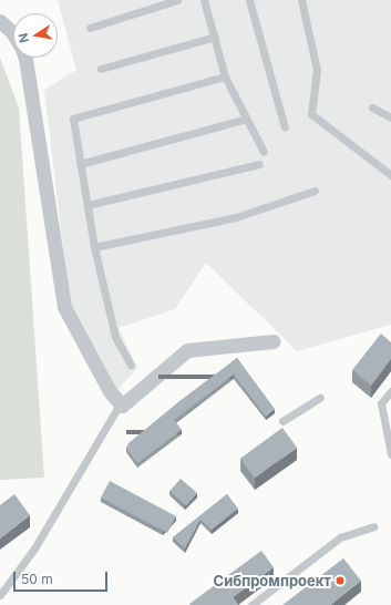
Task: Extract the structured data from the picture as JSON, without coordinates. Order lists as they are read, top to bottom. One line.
{"places":["Сибпромпроект"],"scale_bar":"50 m","north":"left"}
